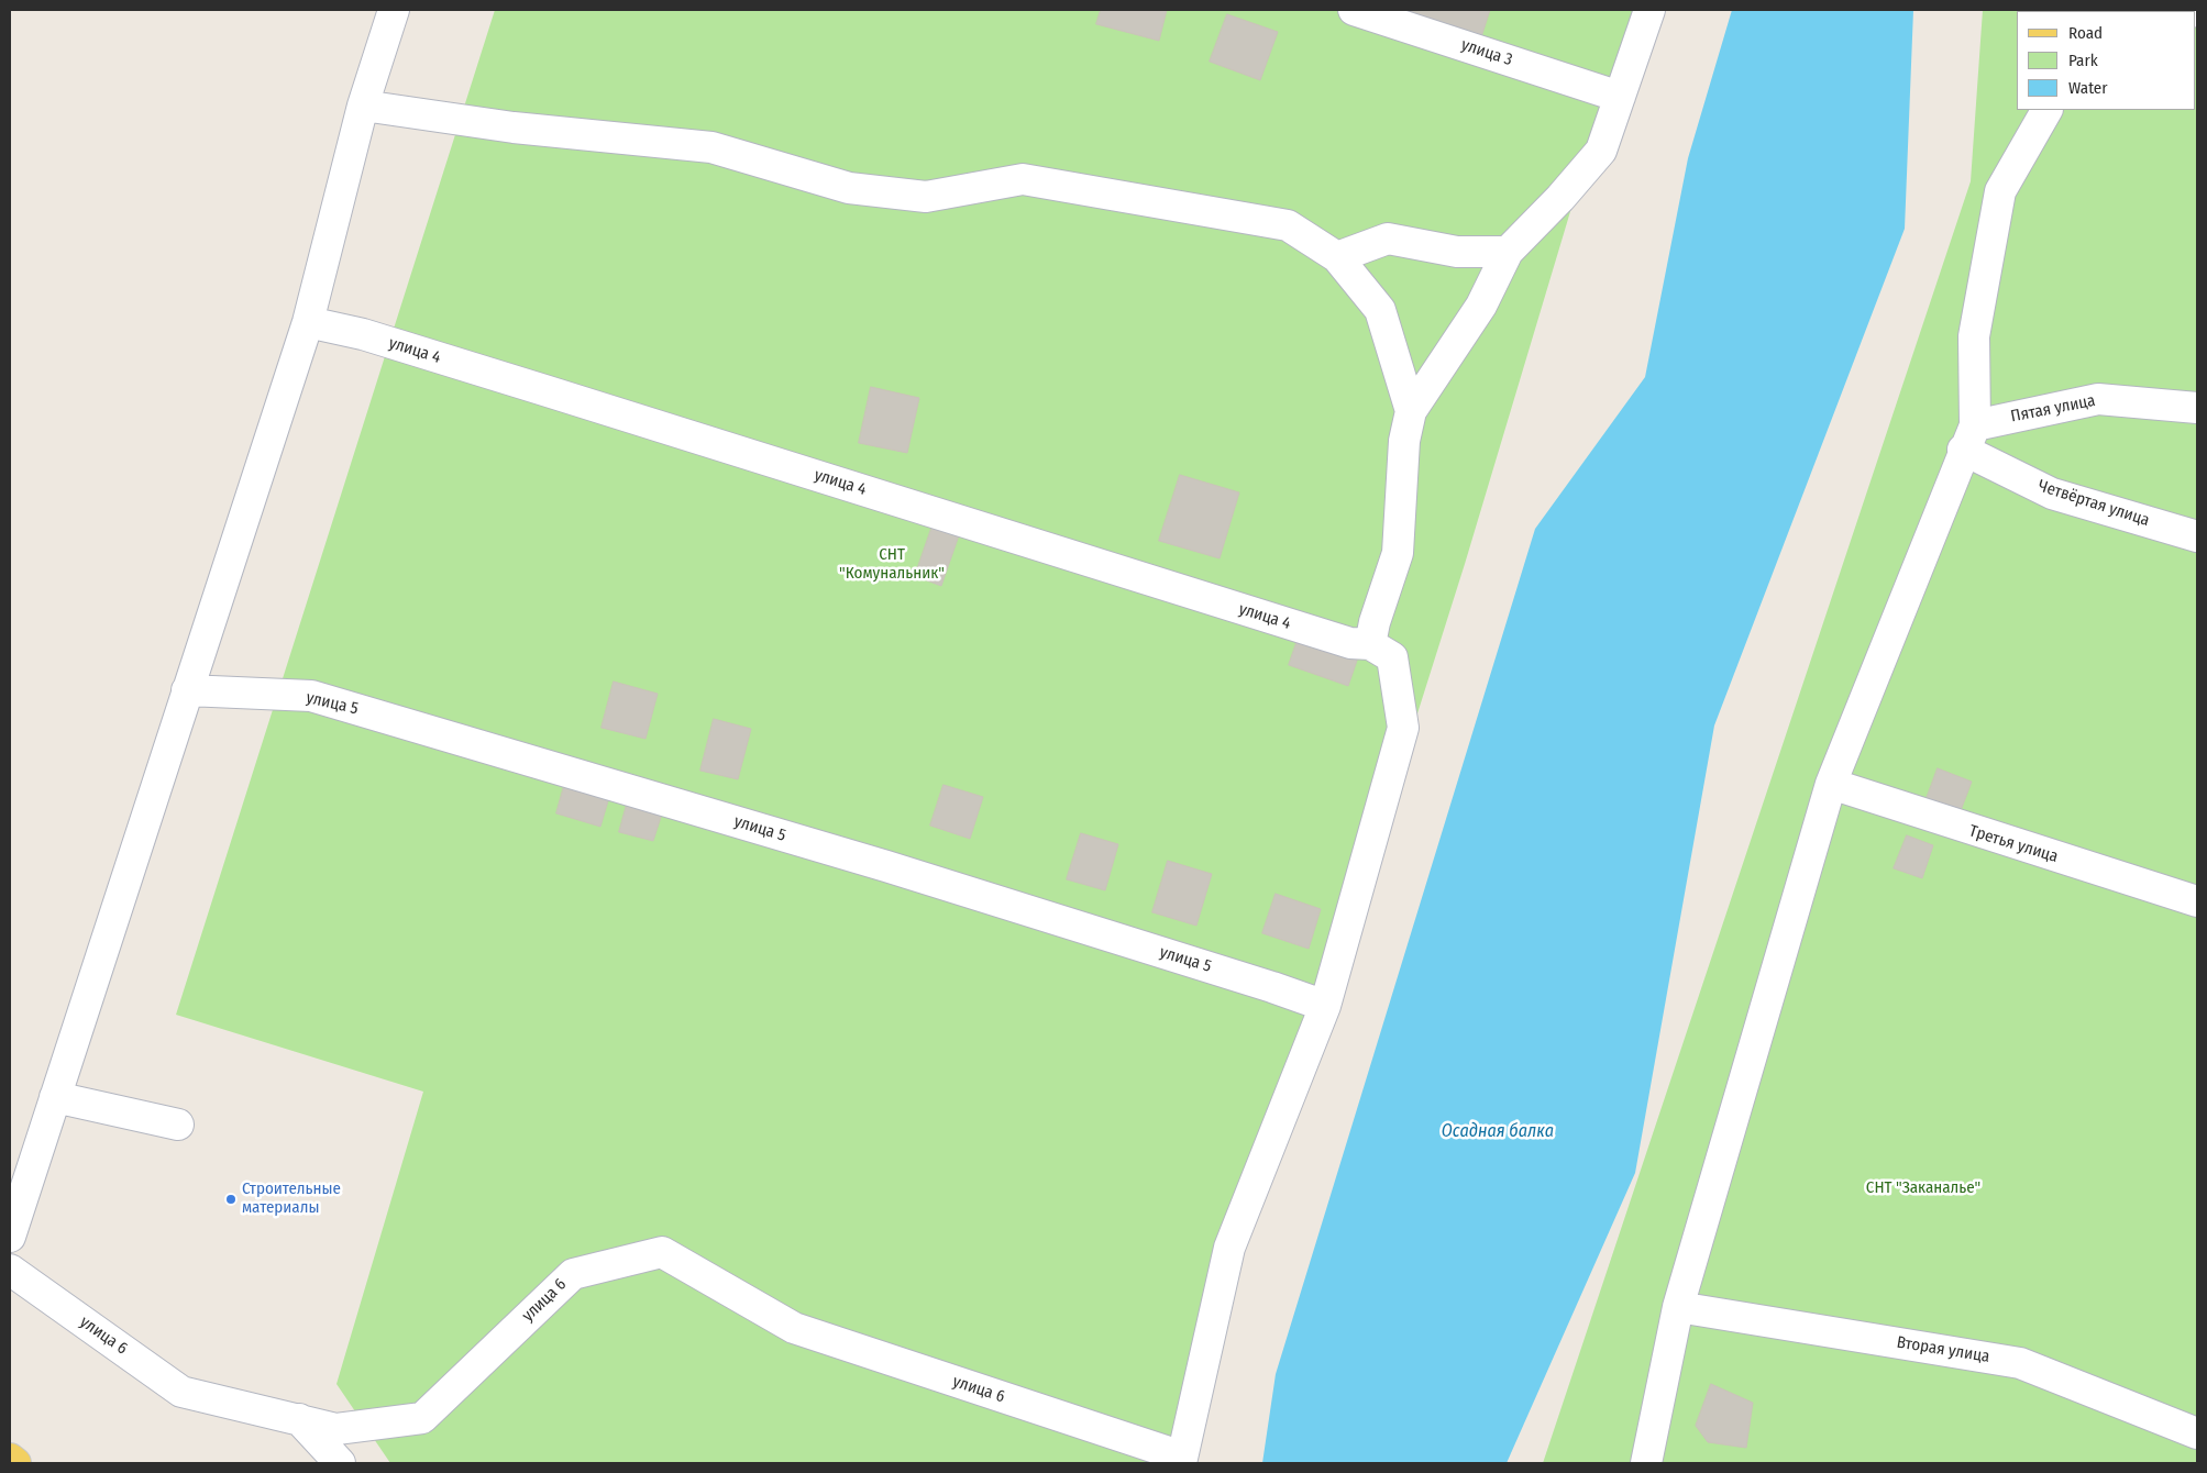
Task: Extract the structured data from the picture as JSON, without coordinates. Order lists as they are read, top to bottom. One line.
{"streets":{"street":["улица 3","улица 4","Пятая улица","Четвёртая улица","улица 5","Третья улица","улица 6","Вторая улица"]},"crossings":[["Пятая улица","Четвёртая улица"]],"water":["Осадная балка"],"parks":["СНТ \"Комунальник\"","СНТ \"Заканалье\""],"places":["Строительные материалы"],"legend":["Road","Park","Water"]}
